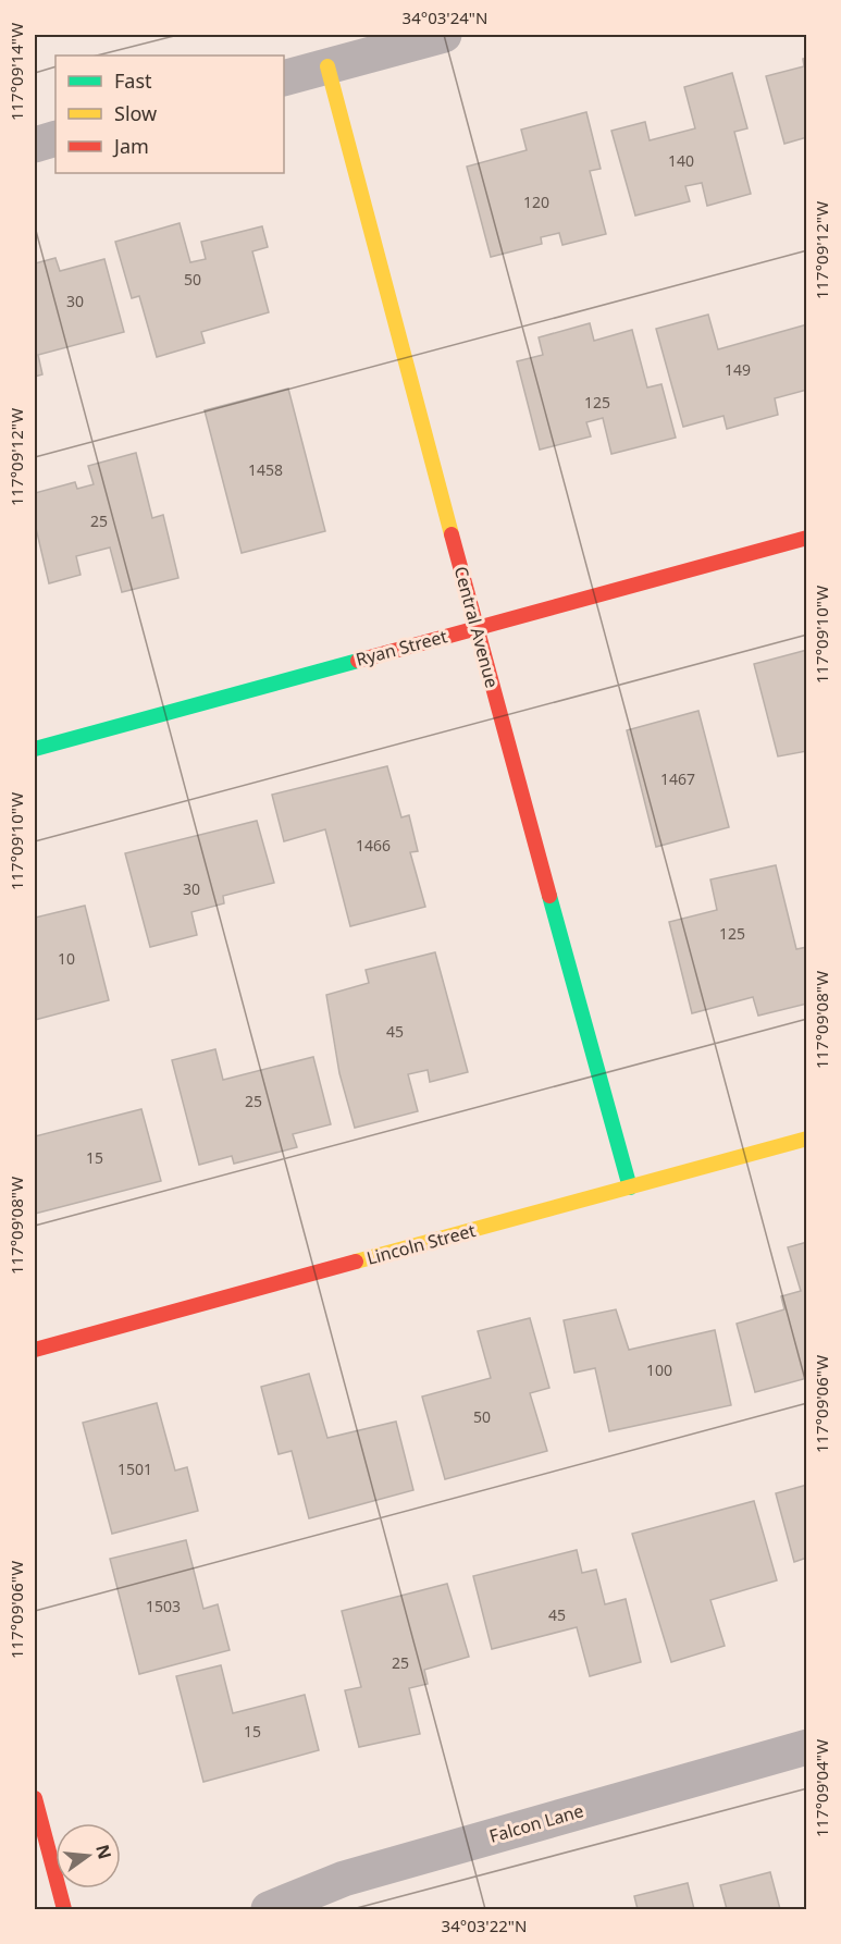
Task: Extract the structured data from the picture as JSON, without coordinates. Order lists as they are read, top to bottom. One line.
{"streets":{"street":["Central Avenue","Ryan Street","Lincoln Street","Falcon Lane"]},"crossings":[["Central Avenue","Ryan Street"],["Central Avenue","Lincoln Street"]],"house_numbers":["140","120","50","30","149","125","1458","25","1467","1466","30","125","10","45","25","15","100","50","1501","1503","45","25","15"],"legend":["Fast","Slow","Jam"],"north":"right","coordinates":["34°03'24\"N","117°09'14\"W","117°09'12\"W","117°09'10\"W","117°09'08\"W","117°09'06\"W","117°09'04\"W","34°03'22\"N"]}
